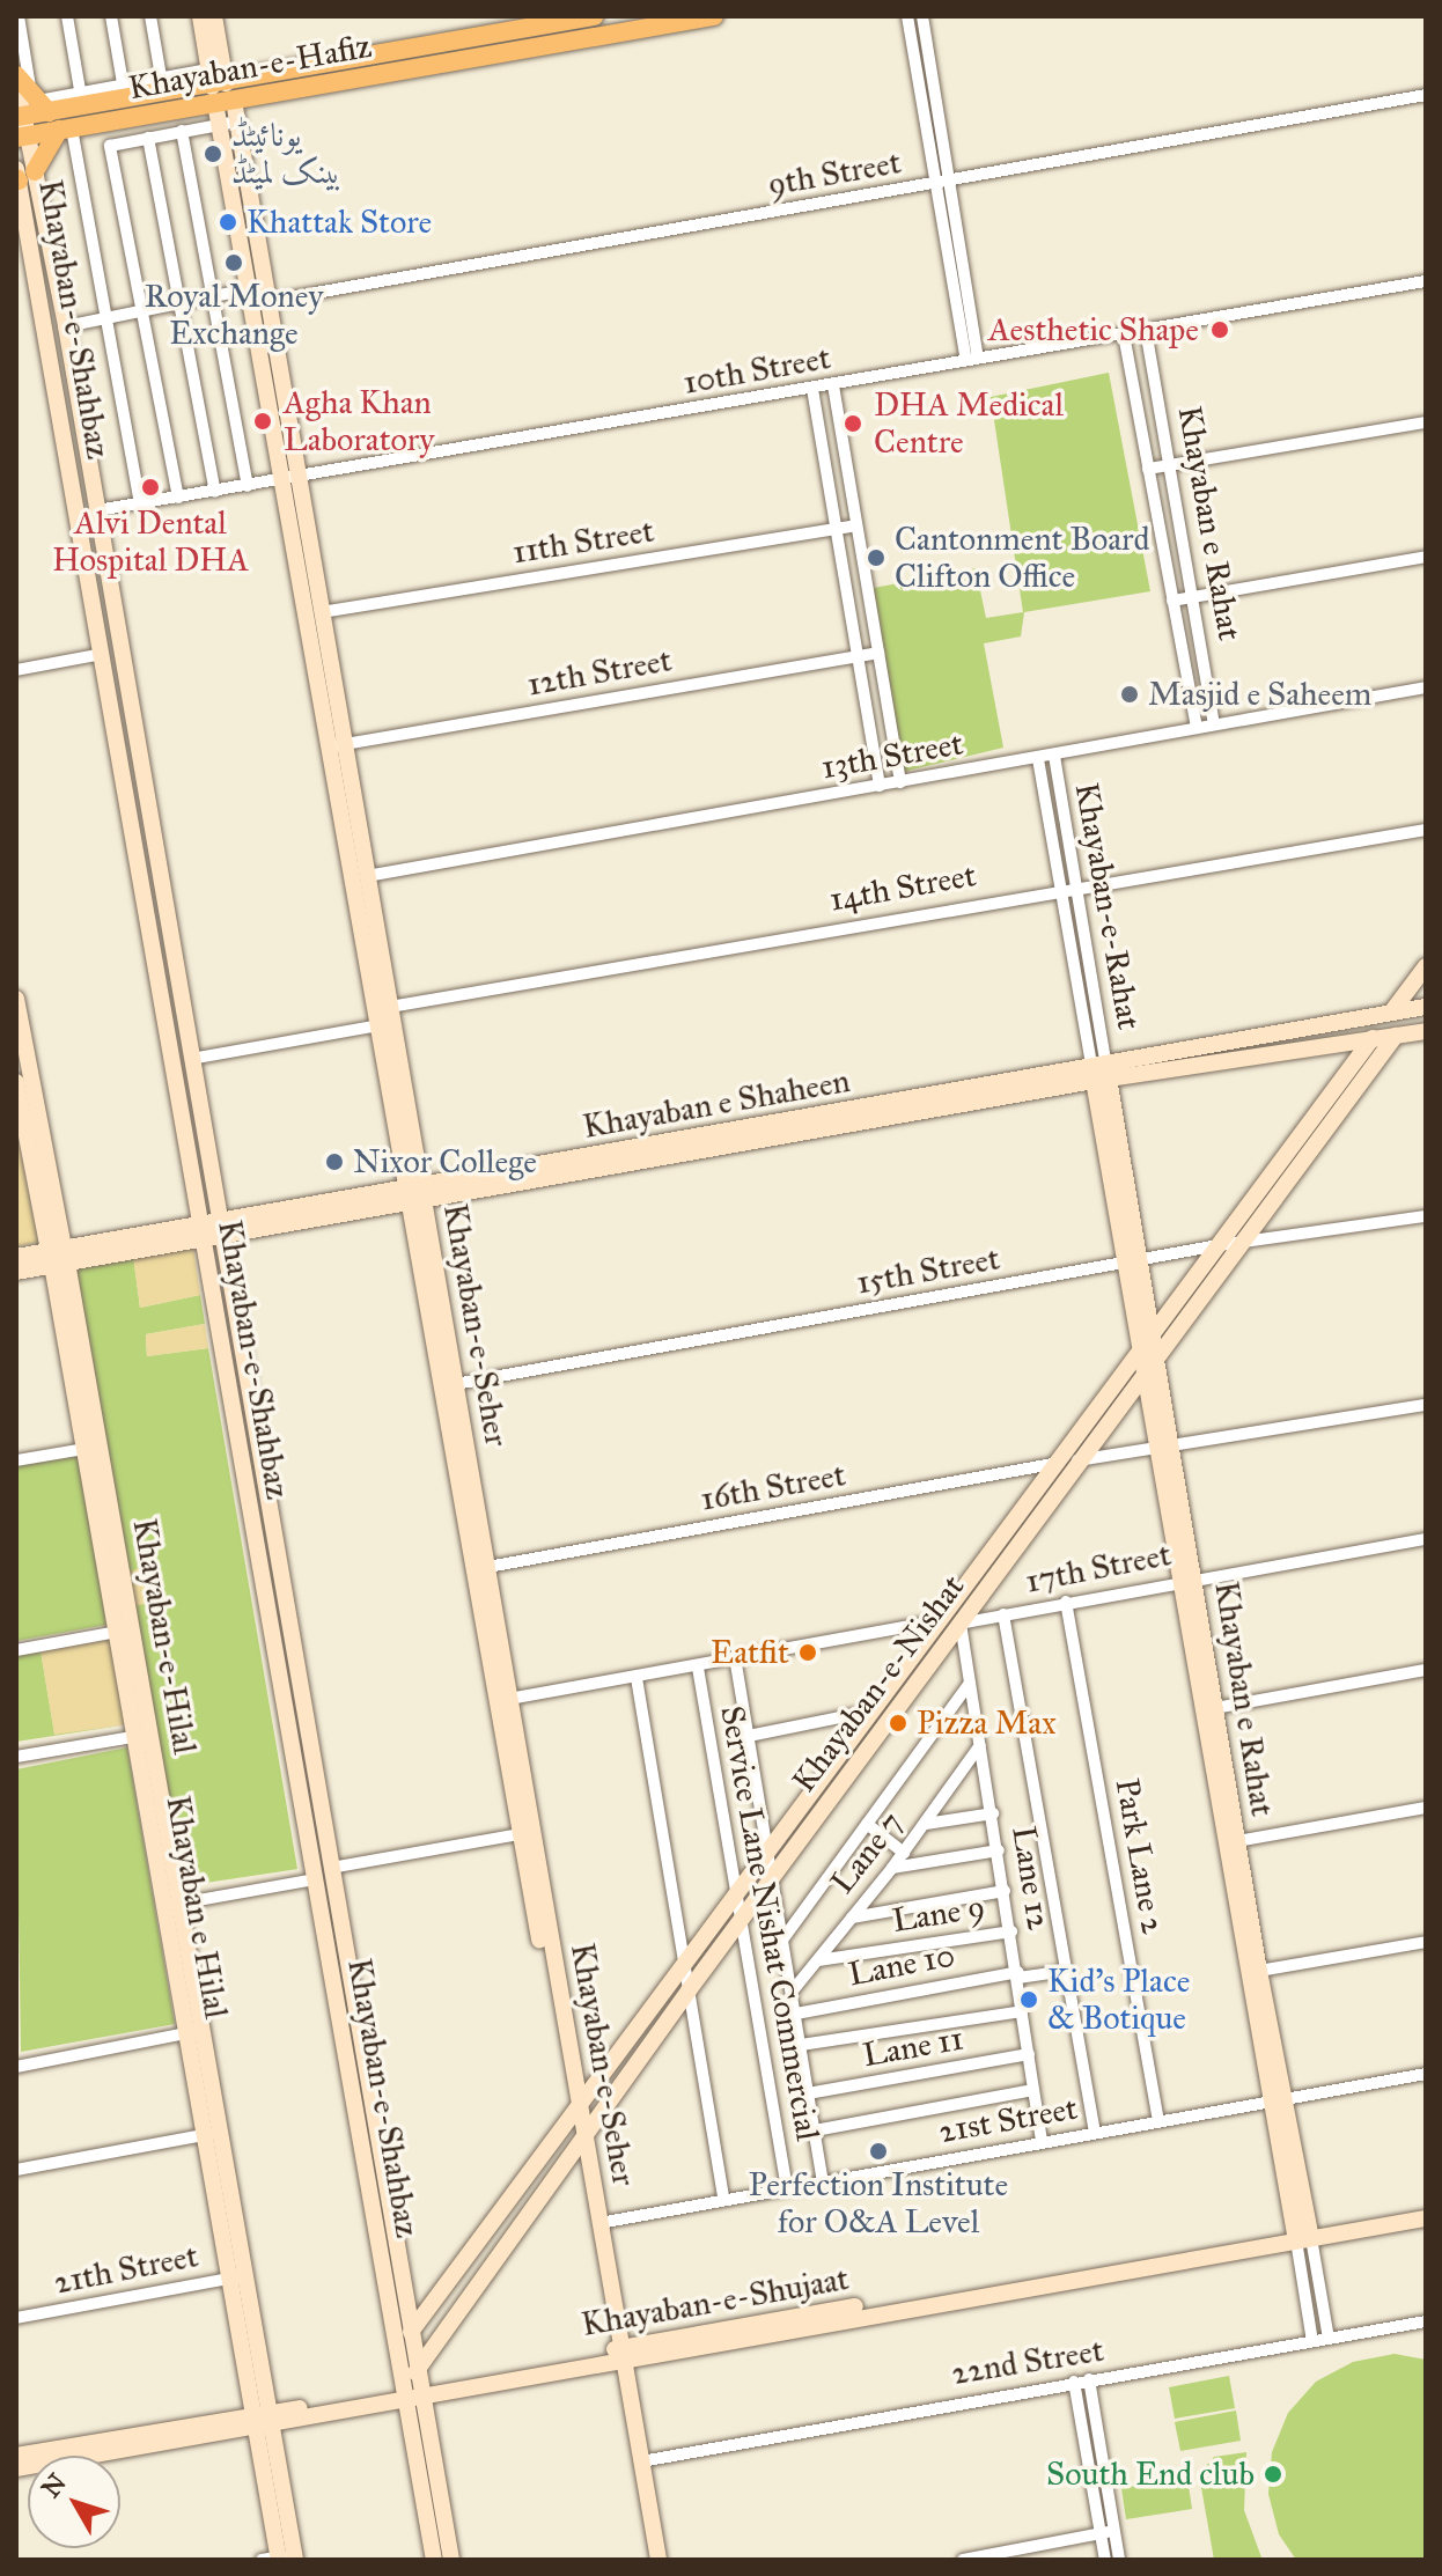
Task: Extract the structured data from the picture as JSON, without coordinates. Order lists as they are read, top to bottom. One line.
{"streets":{"main road":["Khayaban-e-Hafiz"],"street":["9th Street","Khayaban-e-Shahbaz","10th Street","Khayaban e Rahat","11th Street","12th Street","13th Street","14th Street","Khayaban-e-Rahat","Khayaban e Shaheen","15th Street","Khayaban-e-Seher","16th Street","17th Street","Khayaban-e-Nishat","Lane 7","Park Lane 2","Lane 12","Khayaban e Hilal","Lane 9","Service Lane Nishat Commercial","Lane 10","Lane 11","21st Street","21th Street","Khayaban-e-Shujaat","22nd Street"]},"crossings":[["Khayaban-e-Hafiz","Khayaban-e-Shahbaz"],["Khayaban-e-Hafiz","Khayaban-e-Seher"],["9th Street","Khayaban-e-Shahbaz"],["9th Street","Khayaban-e-Seher"],["Khayaban-e-Shahbaz","10th Street"],["Khayaban-e-Shahbaz","14th Street"],["Khayaban-e-Shahbaz","Khayaban e Shaheen"],["Khayaban-e-Shahbaz","Khayaban-e-Nishat"],["Khayaban-e-Shahbaz","Khayaban-e-Shujaat"],["10th Street","Khayaban e Rahat"],["10th Street","Khayaban-e-Seher"],["Khayaban e Rahat","13th Street"],["Khayaban e Rahat","Khayaban-e-Rahat"],["Khayaban e Rahat","Khayaban e Shaheen"],["Khayaban e Rahat","15th Street"],["Khayaban e Rahat","16th Street"],["Khayaban e Rahat","17th Street"],["Khayaban e Rahat","Khayaban-e-Nishat"],["Khayaban e Rahat","21st Street"],["Khayaban e Rahat","Khayaban-e-Shujaat"],["Khayaban e Rahat","22nd Street"],["11th Street","Khayaban-e-Seher"],["12th Street","Khayaban-e-Seher"],["13th Street","Khayaban-e-Rahat"],["13th Street","Khayaban-e-Seher"],["14th Street","Khayaban-e-Rahat"],["14th Street","Khayaban-e-Seher"],["Khayaban-e-Rahat","Khayaban e Shaheen"],["Khayaban e Shaheen","Khayaban-e-Seher"],["Khayaban e Shaheen","Khayaban-e-Nishat"],["15th Street","Khayaban-e-Seher"],["15th Street","Khayaban-e-Nishat"],["Khayaban-e-Seher","16th Street"],["Khayaban-e-Seher","17th Street"],["Khayaban-e-Seher","Khayaban-e-Nishat"],["Khayaban-e-Seher","21st Street"],["Khayaban-e-Seher","Khayaban-e-Shujaat"],["Khayaban-e-Seher","22nd Street"],["16th Street","Khayaban-e-Nishat"],["17th Street","Khayaban-e-Nishat"],["17th Street","Park Lane 2"],["17th Street","Lane 12"],["17th Street","Service Lane Nishat Commercial"],["Khayaban-e-Nishat","Lane 12"],["Khayaban-e-Nishat","Service Lane Nishat Commercial"],["Khayaban-e-Nishat","Khayaban-e-Shujaat"],["Lane 7","Lane 12"],["Lane 7","Lane 9"],["Park Lane 2","21st Street"],["Lane 12","Lane 9"],["Lane 12","Lane 10"],["Lane 12","Lane 11"],["Lane 12","21st Street"],["Service Lane Nishat Commercial","21st Street"]],"places":["یونائیٹڈ بینک لمیٹڈ","Khattak Store","Royal Money Exchange","Aesthetic Shape","Agha Khan Laboratory","DHA Medical Centre","Alvi Dental Hospital DHA","Cantonment Board Clifton Office","Masjid e Saheem","Nixor College","Eatfit","Pizza Max","Kid's Place & Botique","Perfection Institute for O&A Level","South End club"],"north":"top left"}
